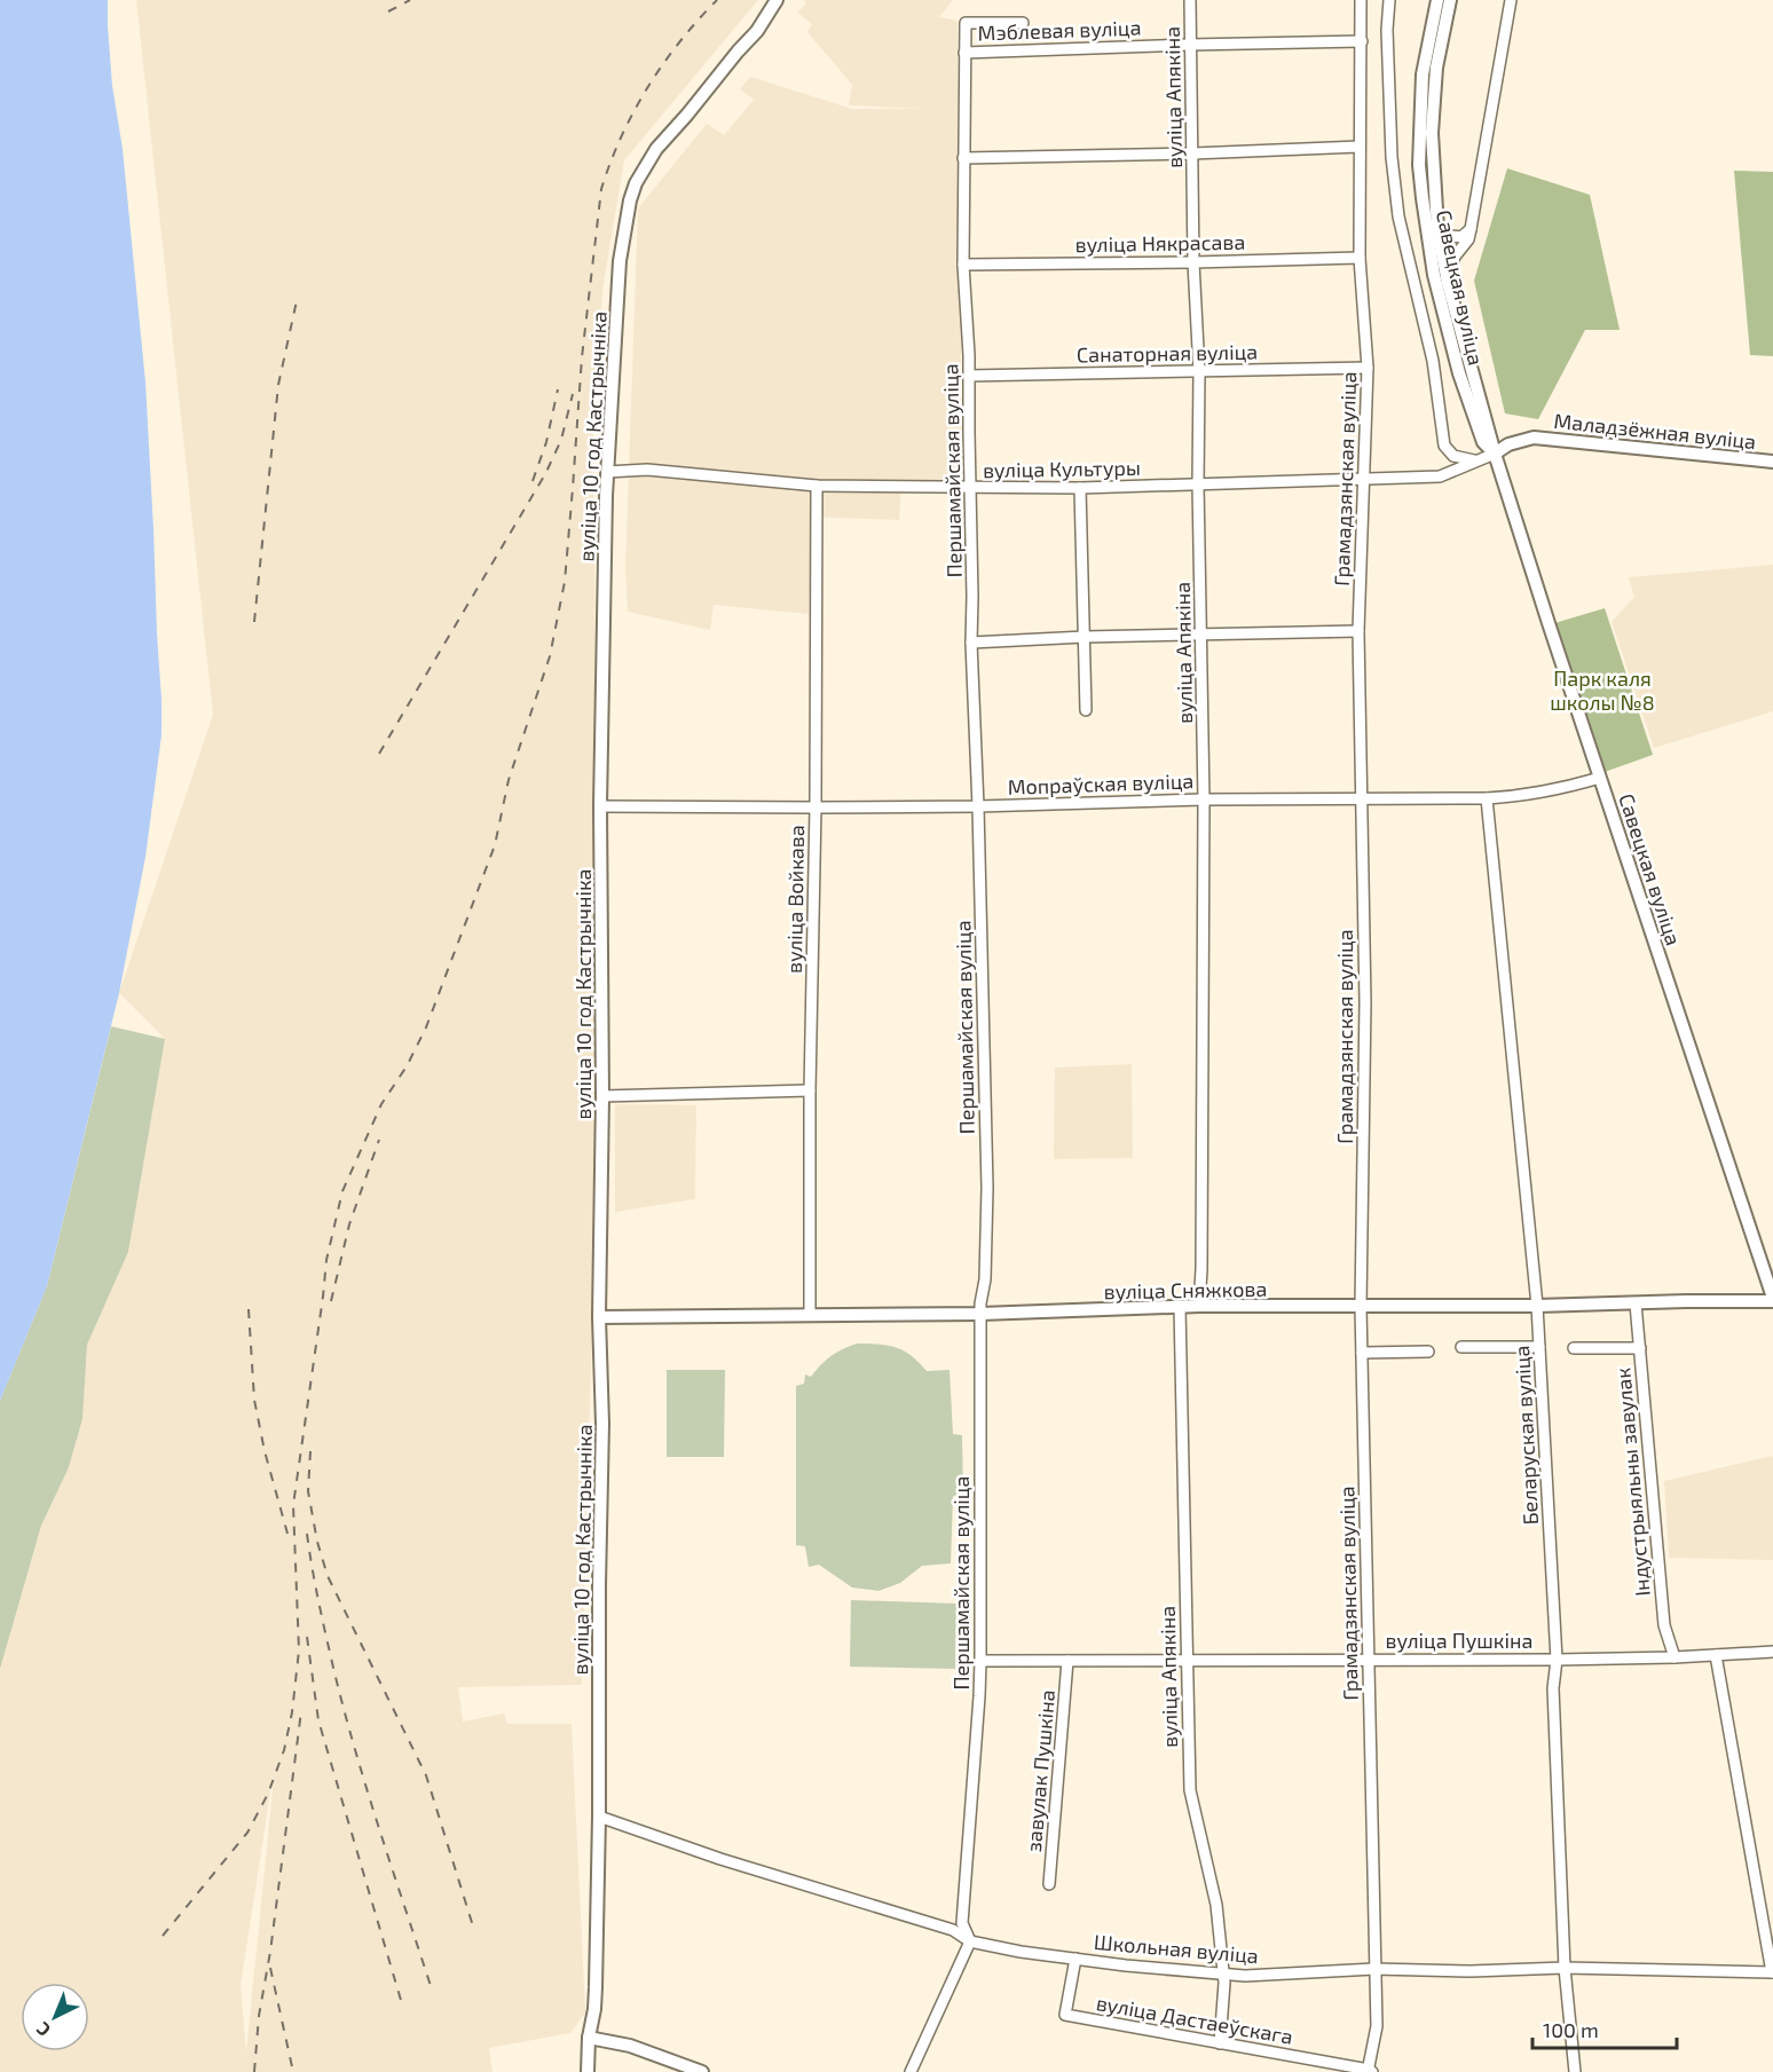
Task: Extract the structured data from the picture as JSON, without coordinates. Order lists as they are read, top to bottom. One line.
{"streets":{"street":["Мэблевая вуліца","вуліца Апякіна","вуліца Някрасава","Савецкая вуліца","Санаторная вуліца","Маладзёжная вуліца","вуліца 10 год Кастрычніка","вуліца Культуры","Першамайская вуліца","Грамадзянская вуліца","Мопраўская вуліца","вуліца Войкава","вуліца Сняжкова","Беларуская вуліца","Індустрыяльны завулак","вуліца Пушкіна","завулак Пушкіна","Школьная вуліца","вуліца Дастаеўскага"]},"crossings":[["Мэблевая вуліца","вуліца Апякіна"],["Мэблевая вуліца","Першамайская вуліца"],["Мэблевая вуліца","Грамадзянская вуліца"],["вуліца Апякіна","вуліца Някрасава"],["вуліца Апякіна","Санаторная вуліца"],["вуліца Апякіна","вуліца Культуры"],["вуліца Апякіна","Мопраўская вуліца"],["вуліца Апякіна","вуліца Сняжкова"],["вуліца Апякіна","вуліца Пушкіна"],["вуліца Апякіна","Школьная вуліца"],["вуліца Апякіна","вуліца Дастаеўскага"],["вуліца Някрасава","Першамайская вуліца"],["вуліца Някрасава","Грамадзянская вуліца"],["Савецкая вуліца","Маладзёжная вуліца"],["Савецкая вуліца","вуліца Культуры"],["Савецкая вуліца","Мопраўская вуліца"],["Савецкая вуліца","вуліца Сняжкова"],["Санаторная вуліца","Першамайская вуліца"],["Санаторная вуліца","Грамадзянская вуліца"],["Маладзёжная вуліца","вуліца Культуры"],["вуліца 10 год Кастрычніка","вуліца Культуры"],["вуліца 10 год Кастрычніка","Мопраўская вуліца"],["вуліца 10 год Кастрычніка","вуліца Сняжкова"],["вуліца 10 год Кастрычніка","Школьная вуліца"],["вуліца Культуры","Першамайская вуліца"],["вуліца Культуры","Грамадзянская вуліца"],["вуліца Культуры","вуліца Войкава"],["Першамайская вуліца","Мопраўская вуліца"],["Першамайская вуліца","вуліца Сняжкова"],["Першамайская вуліца","вуліца Пушкіна"],["Першамайская вуліца","Школьная вуліца"],["Грамадзянская вуліца","Мопраўская вуліца"],["Грамадзянская вуліца","вуліца Сняжкова"],["Грамадзянская вуліца","вуліца Пушкіна"],["Грамадзянская вуліца","Школьная вуліца"],["Грамадзянская вуліца","вуліца Дастаеўскага"],["Мопраўская вуліца","вуліца Войкава"],["Мопраўская вуліца","Беларуская вуліца"],["вуліца Войкава","вуліца Сняжкова"],["вуліца Сняжкова","Беларуская вуліца"],["вуліца Сняжкова","Індустрыяльны завулак"],["Беларуская вуліца","вуліца Пушкіна"],["Беларуская вуліца","Школьная вуліца"],["Індустрыяльны завулак","вуліца Пушкіна"],["вуліца Пушкіна","завулак Пушкіна"],["Школьная вуліца","вуліца Дастаеўскага"]],"parks":["Парк каля школы №8"],"scale_bar":"100 m","north":"bottom left"}
